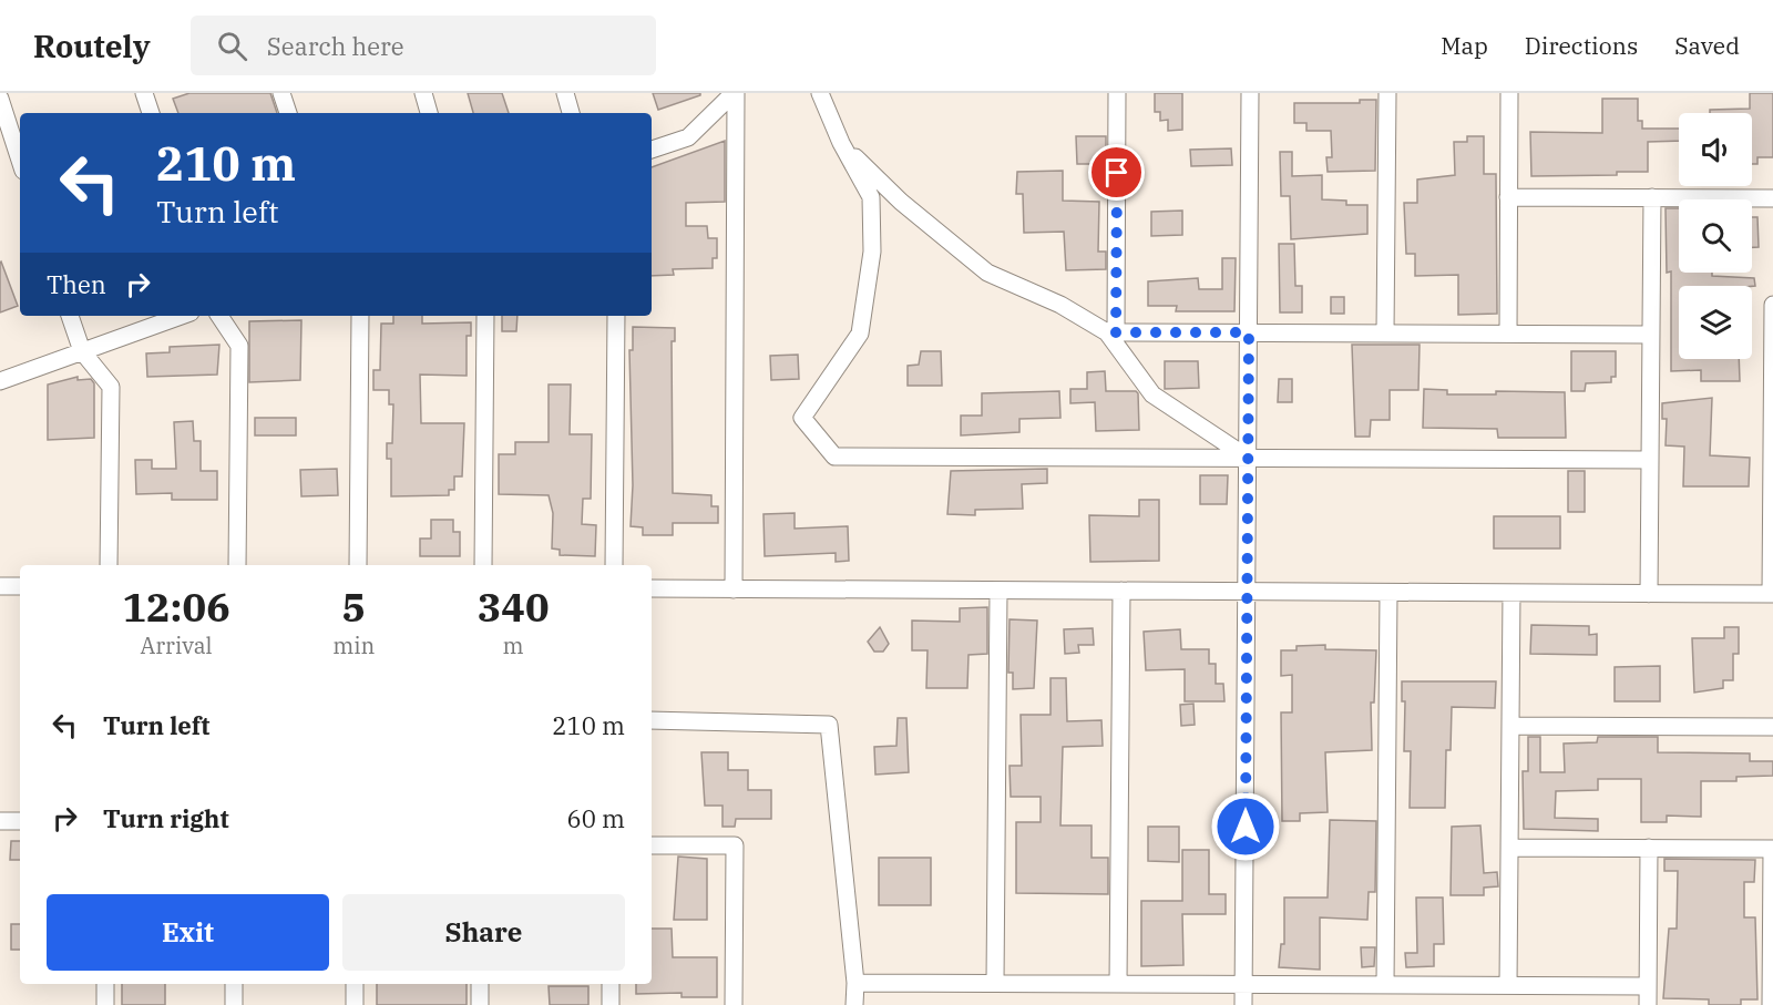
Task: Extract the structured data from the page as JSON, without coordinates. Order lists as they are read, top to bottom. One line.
{"page":{"header":"Routely","search":"Search here","nav":["Map","Directions","Saved"],"turn":["210 m","Turn left"],"then":"Then","eta":["12:06","Arrival","5","min","340","m"],"list":[{"name":"Turn left","value":"210 m"},{"name":"Turn right","value":"60 m"}],"buttons":["Exit","Share"]}}
